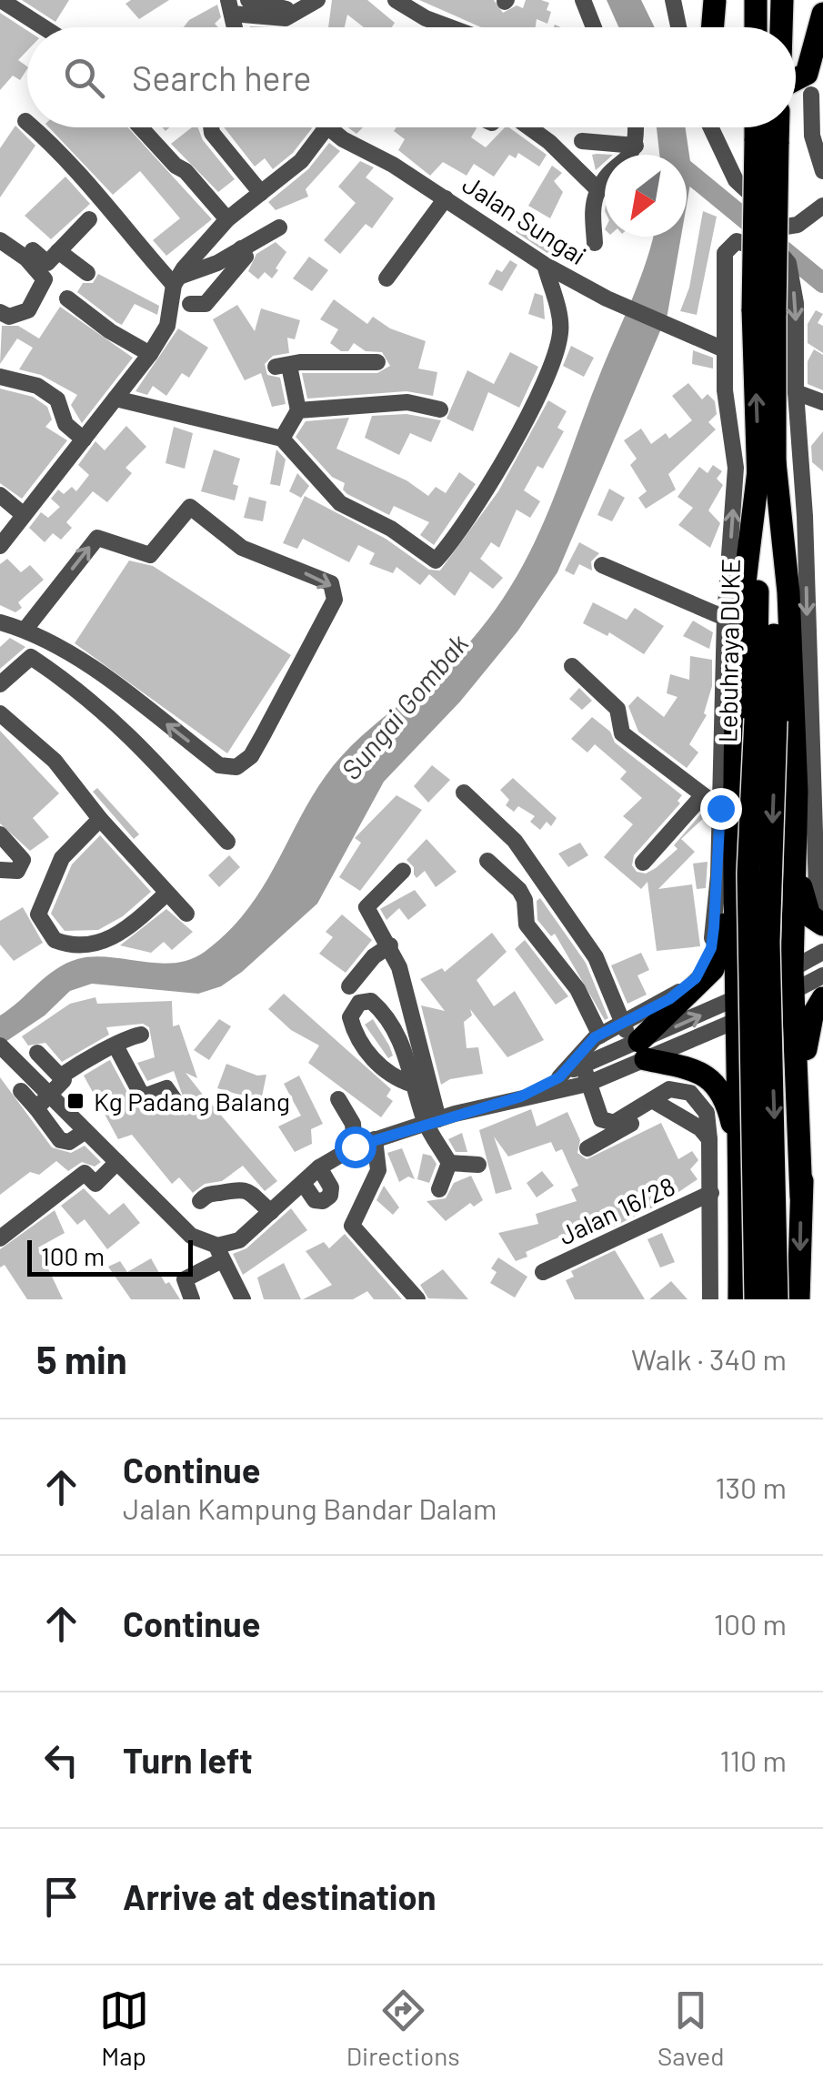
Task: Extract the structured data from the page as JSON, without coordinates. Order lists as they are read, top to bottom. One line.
{"streets":{"highway":["Lebuhraya DUKE"],"street":["Jalan Sungai","Jalan 16/28"]},"water":["Sungai Gombak"],"places":{"transit":["Kg Padang Balang"]},"scale_bar":"100 m","north":"bottom left","page":{"search":"Search here","scale":"100 m","heading":["5 min","Walk · 340 m"],"list":[["Continue","Jalan Kampung Bandar Dalam","130 m"],["Continue","100 m"],["Turn left","110 m"],"Arrive at destination"],"nav":["Map","Directions","Saved"]}}
